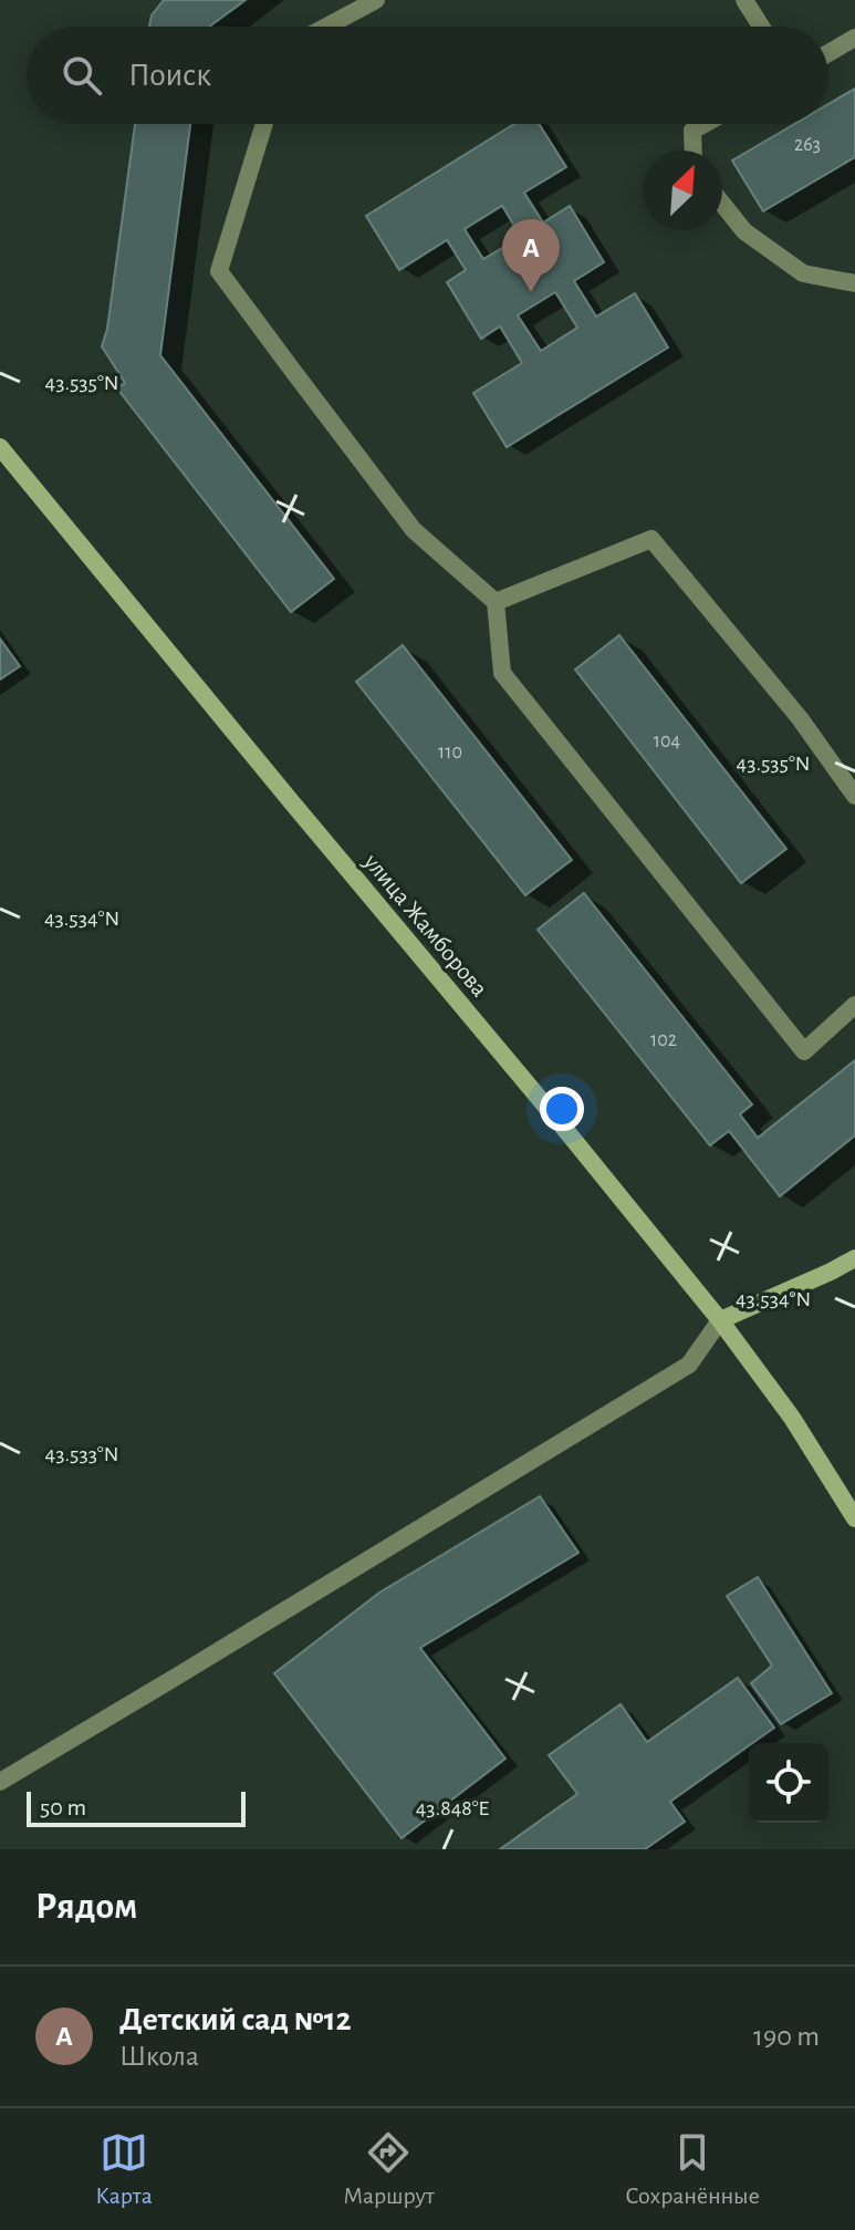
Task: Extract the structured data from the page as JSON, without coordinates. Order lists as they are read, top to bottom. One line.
{"streets":{"street":["улица Жамборова"]},"house_numbers":["263","104","110","102"],"scale_bar":"50 m","north":"top right","page":{"search":"Поиск","pins":"A","scale":"50 m","heading":"Рядом","list":[{"mark":"A","name":"Детский сад №12","note":"Школа","value":"190 m"}],"nav":["Карта","Маршрут","Сохранённые"]},"coordinates":["43.535°N","43.534°N","43.533°N","43.848°E"]}
